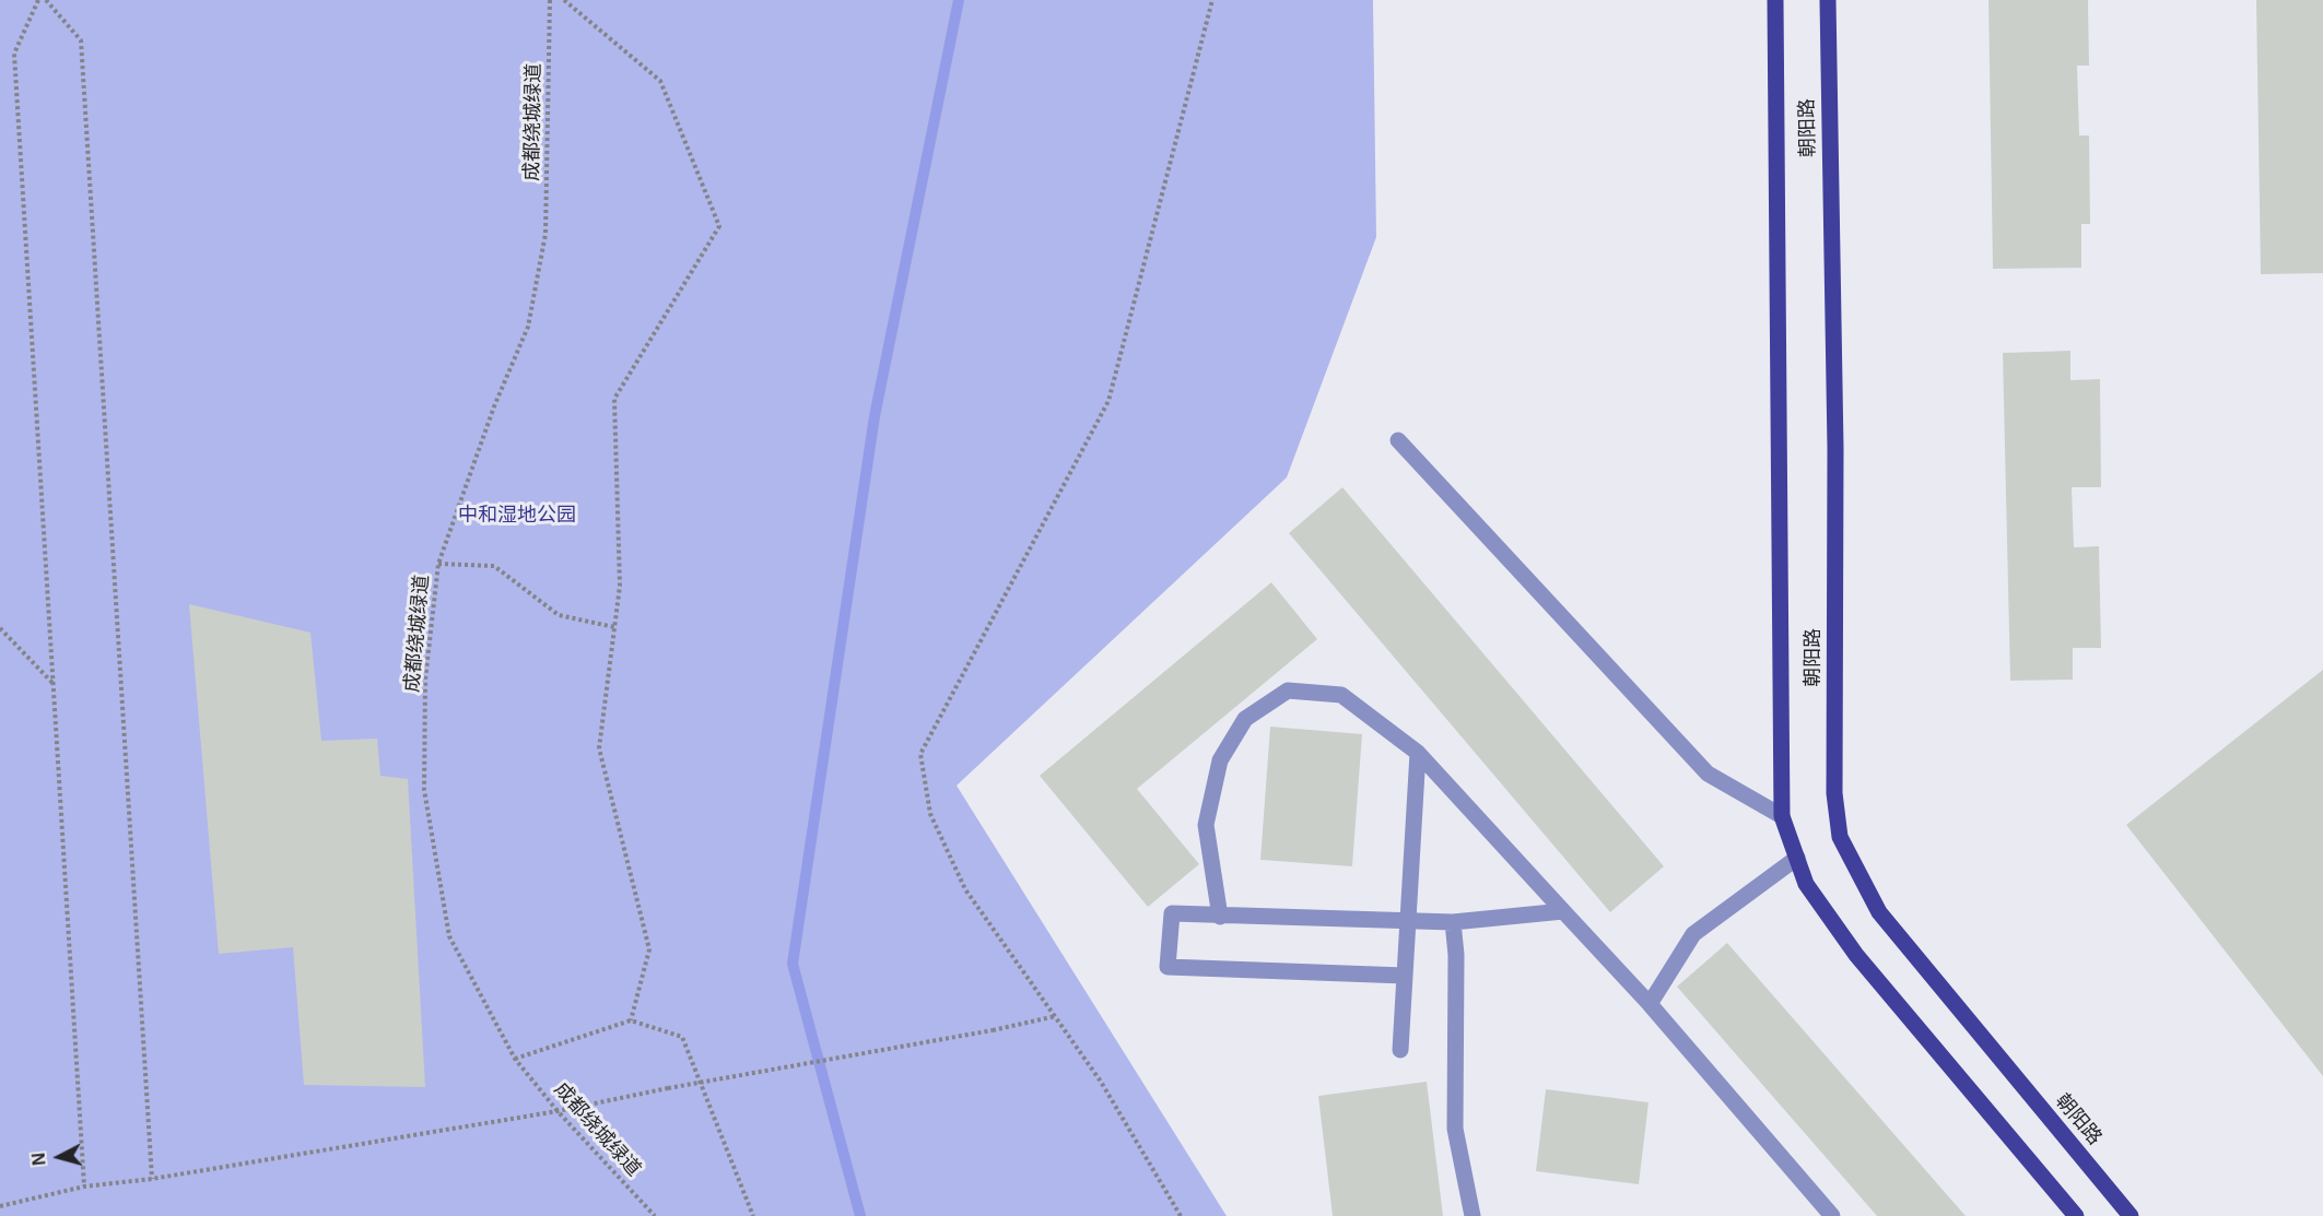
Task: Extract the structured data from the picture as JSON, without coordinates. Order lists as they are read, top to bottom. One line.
{"streets":{"main road":["朝阳路"],"path":["成都绕城绿道"]},"parks":["中和湿地公园"],"north":"left"}
